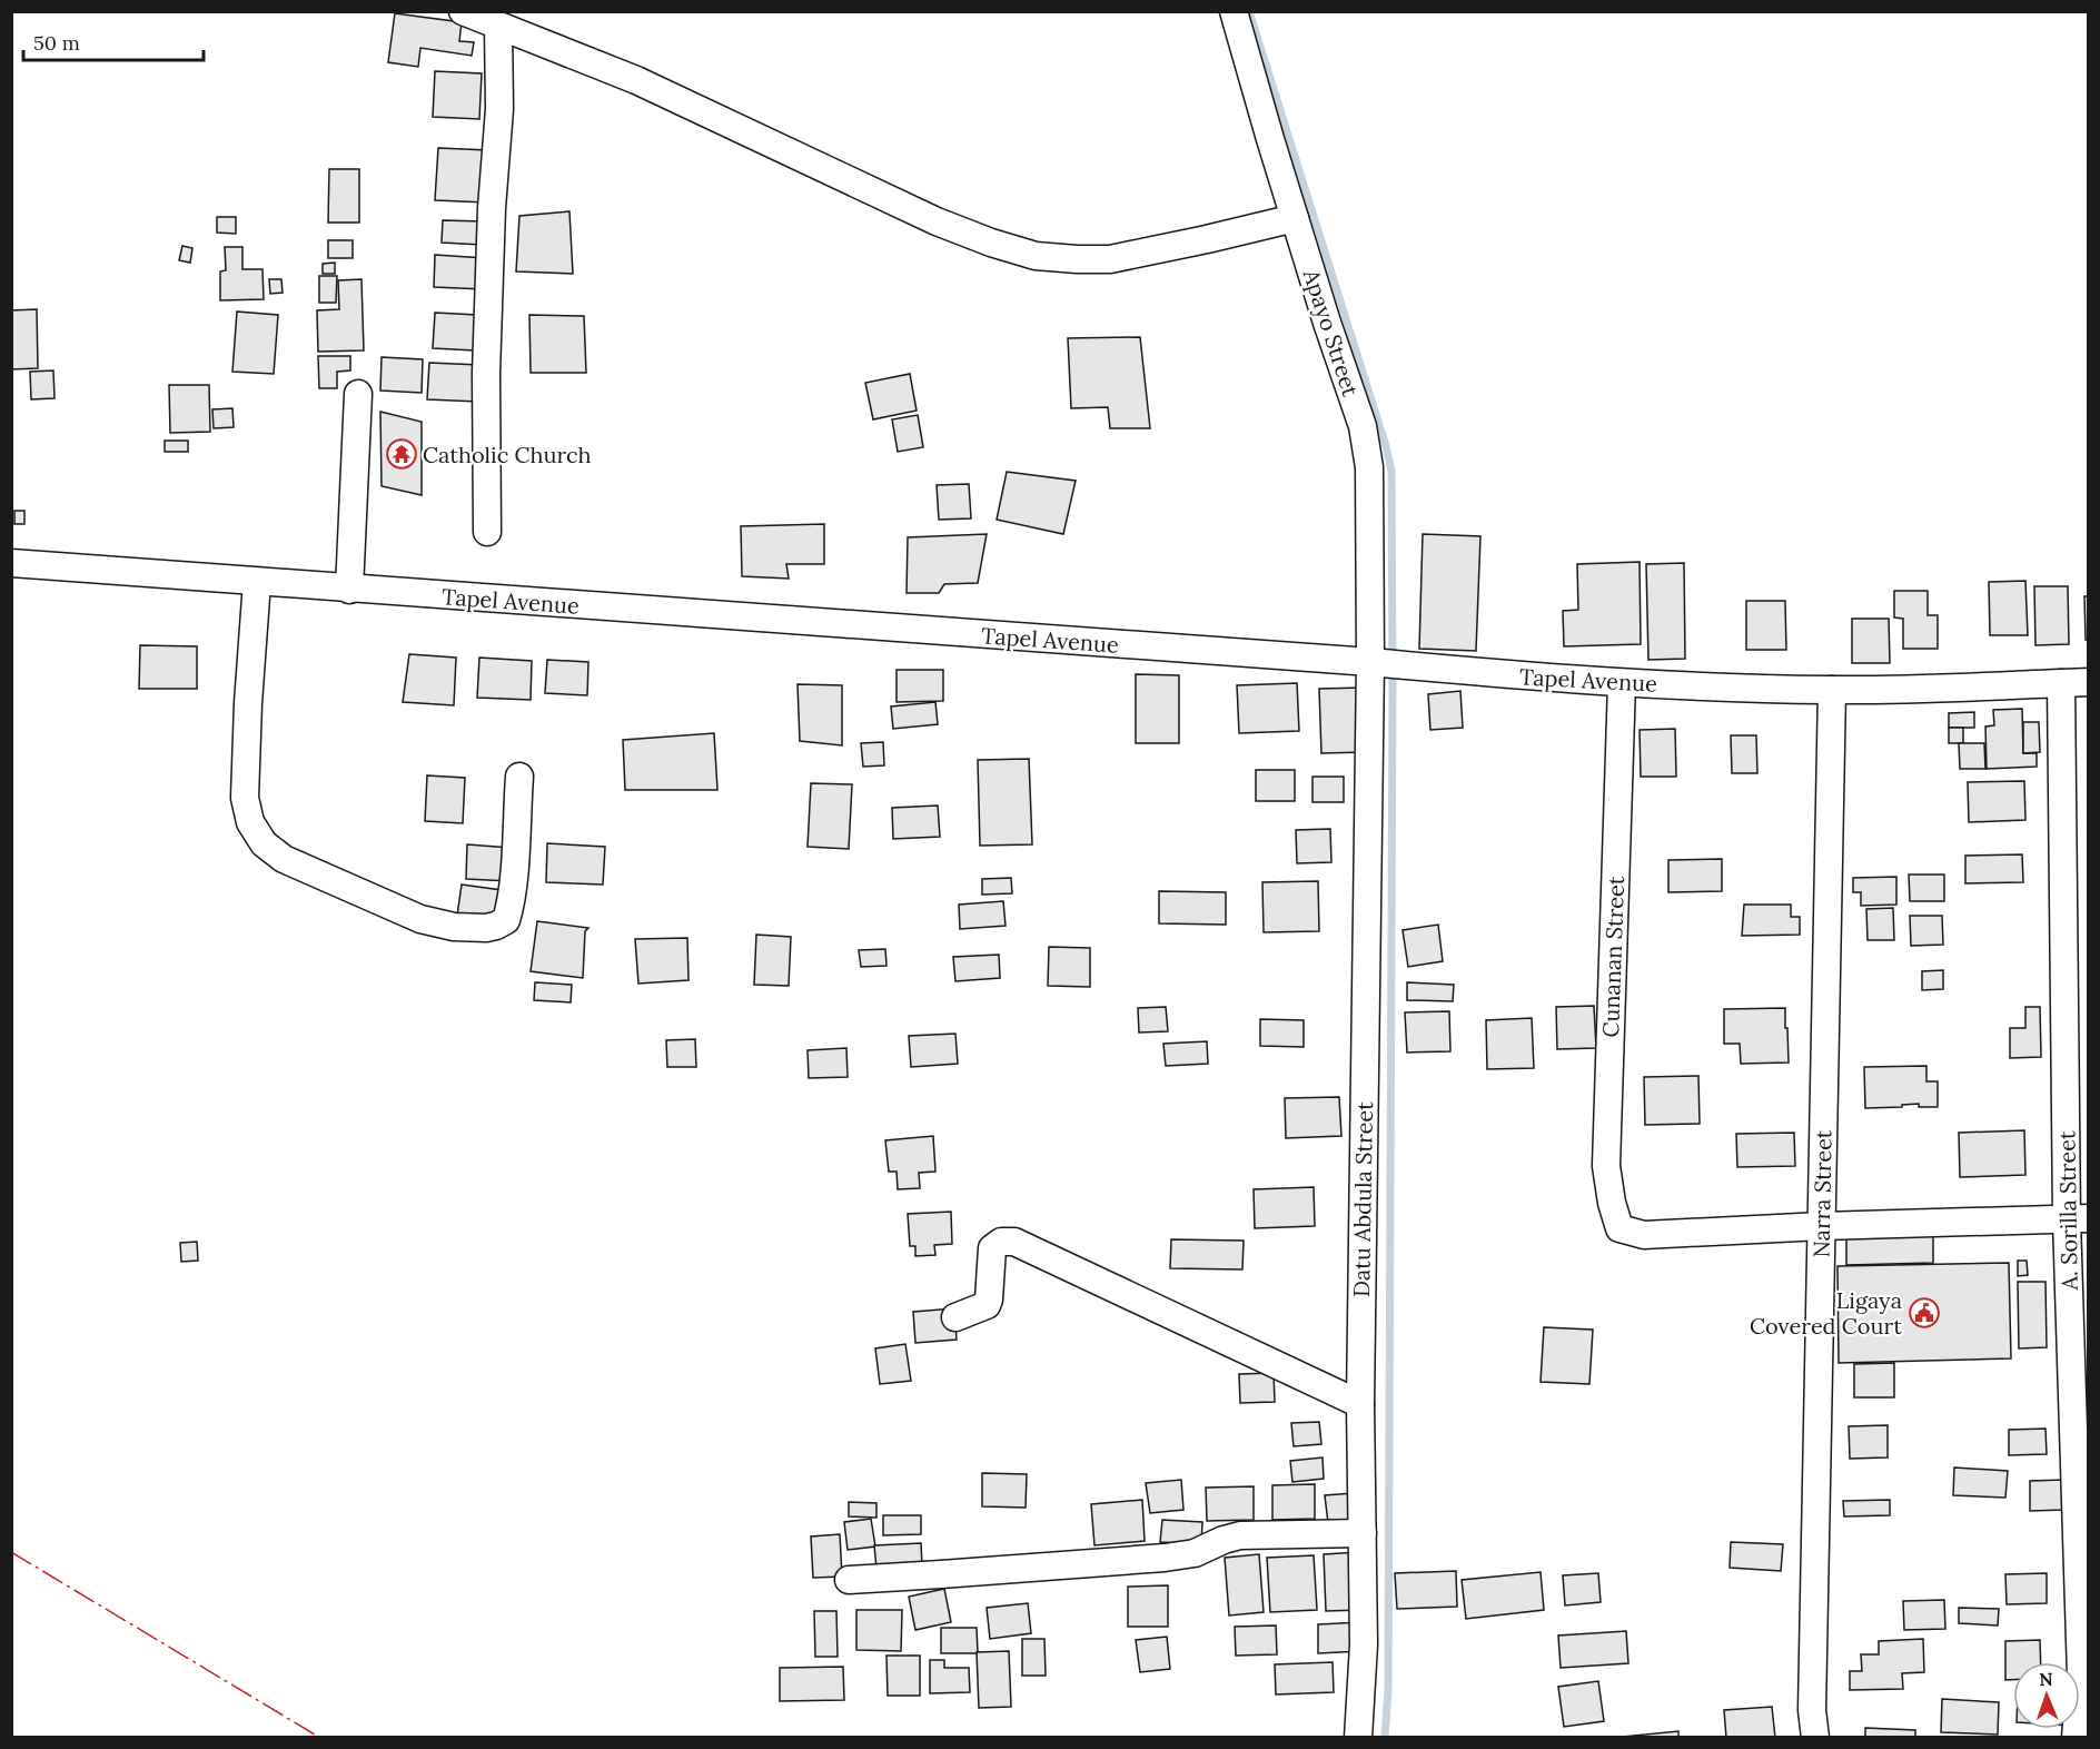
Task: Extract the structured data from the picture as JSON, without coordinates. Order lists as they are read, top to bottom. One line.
{"streets":{"street":["Apayo Street","Tapel Avenue","Cunanan Street","Narra Street","Datu Abdula Street","A. Sorilla Street"]},"crossings":[["Apayo Street","Tapel Avenue"],["Apayo Street","Datu Abdula Street"],["Tapel Avenue","Cunanan Street"],["Tapel Avenue","Narra Street"],["Tapel Avenue","Datu Abdula Street"],["Tapel Avenue","A. Sorilla Street"],["Cunanan Street","Narra Street"]],"places":{"temple":["Catholic Church"],"public building":["Ligaya Covered Court"]},"scale_bar":"50 m","north":"top"}
